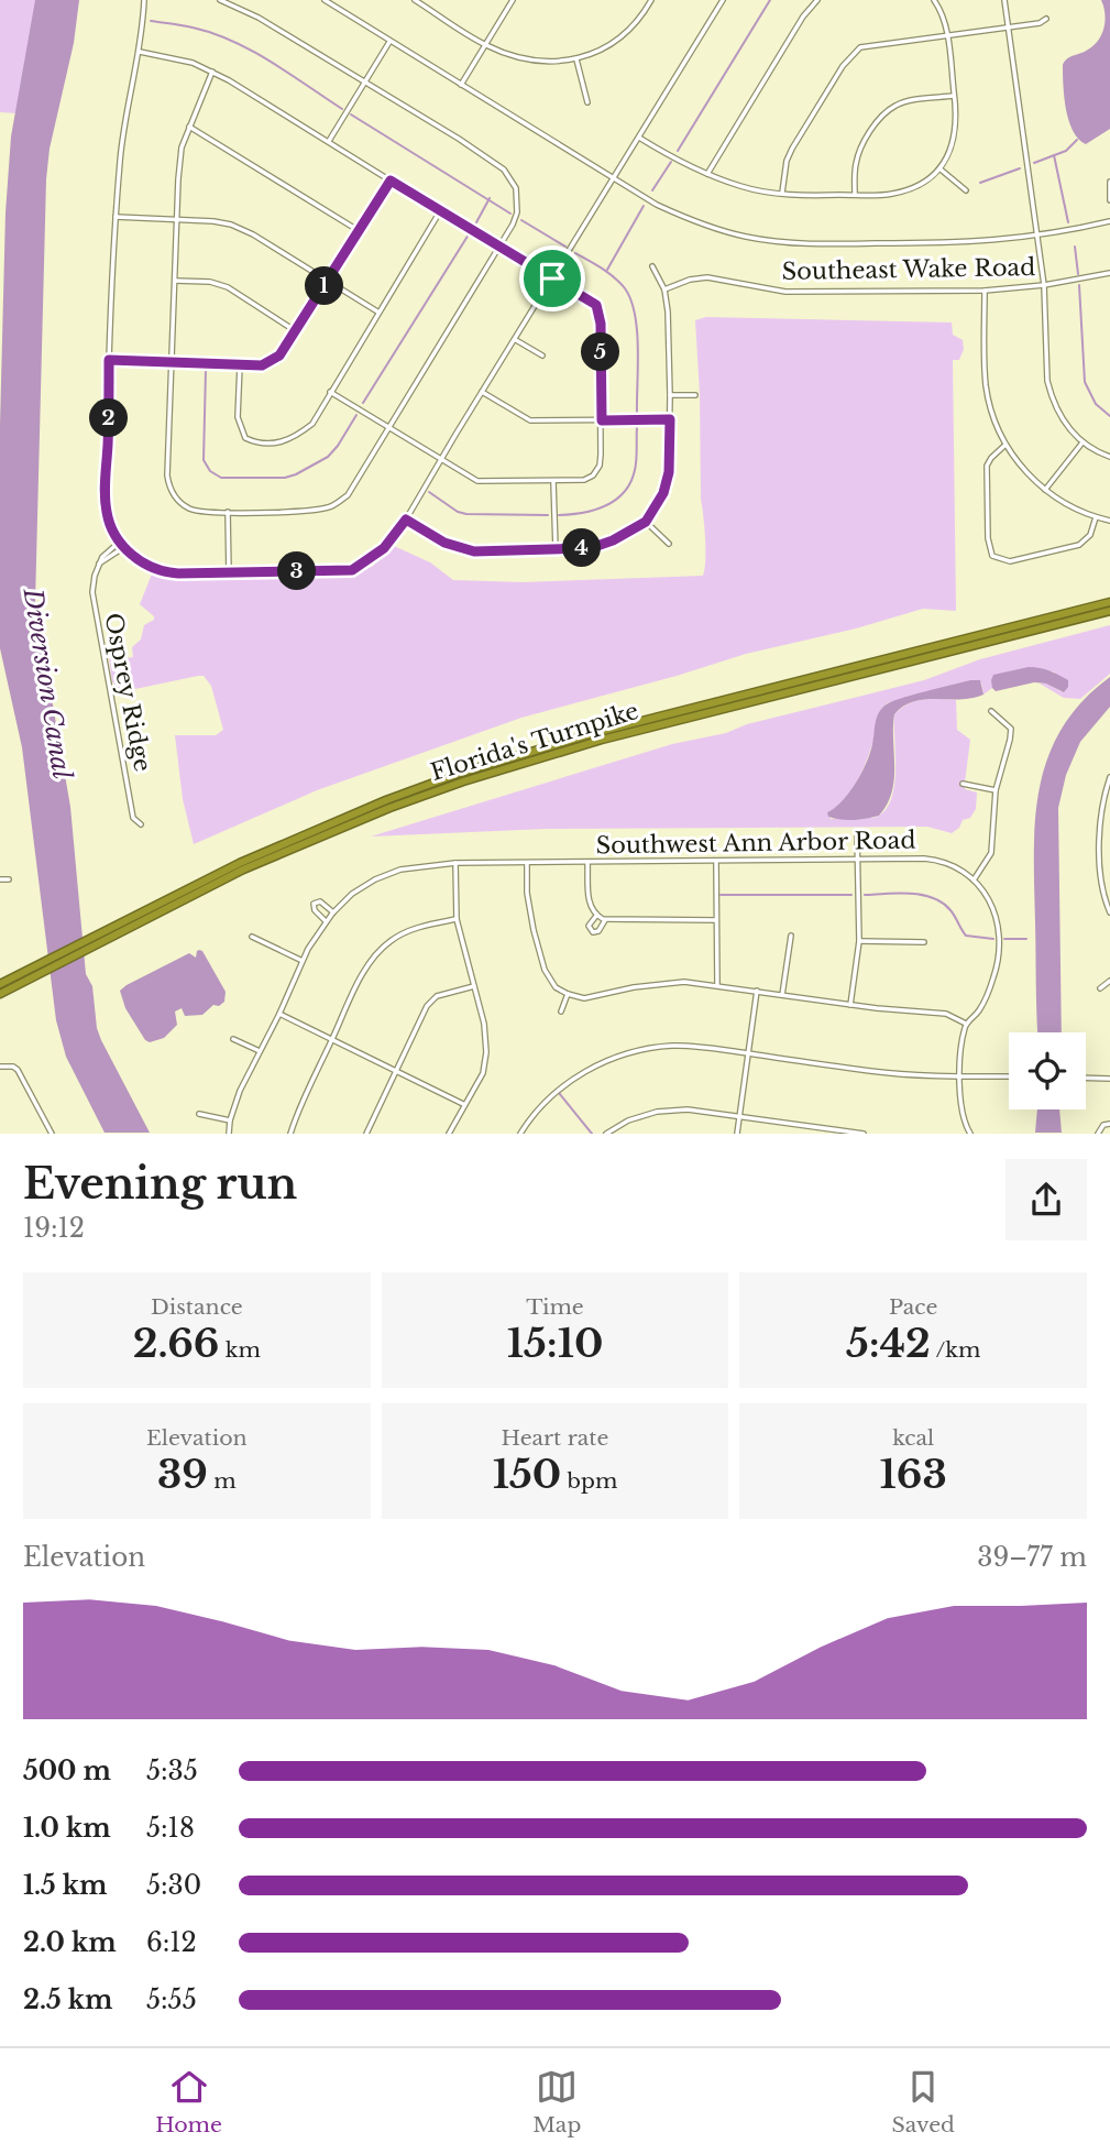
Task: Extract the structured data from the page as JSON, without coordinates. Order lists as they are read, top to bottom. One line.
{"streets":{"highway":["Florida's Turnpike"],"street":["Southeast Wake Road","Osprey Ridge","Southwest Ann Arbor Road"]},"water":["Diversion Canal"],"page":{"pins":["1","5","2","4","3"],"heading":["Evening run","19:12"],"stats":[["Distance","2.66 km"],["Time","15:10"],["Pace","5:42 /km"],["Elevation","39 m"],["Heart rate","150 bpm"],["kcal","163"]],"chart":["Elevation","39–77 m"],"list":[{"name":"500 m","note":"5:35"},{"name":"1.0 km","note":"5:18"},{"name":"1.5 km","note":"5:30"},{"name":"2.0 km","note":"6:12"},{"name":"2.5 km","note":"5:55"}],"tabs":["Home","Map","Saved"]}}
